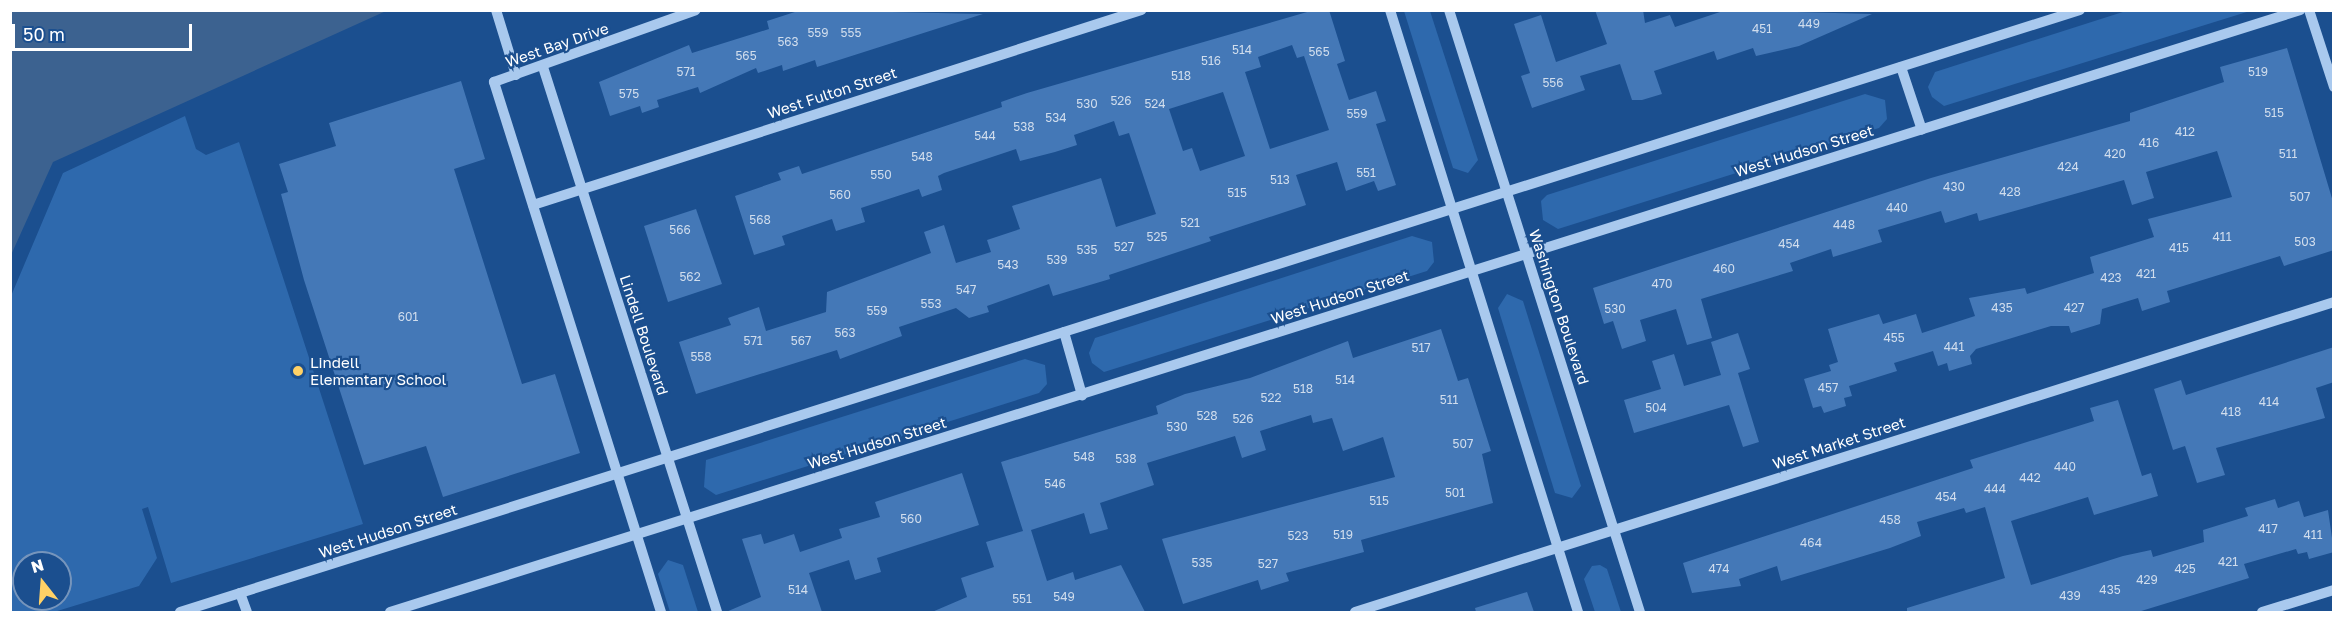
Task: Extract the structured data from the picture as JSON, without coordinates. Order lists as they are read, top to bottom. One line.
{"streets":{"street":["West Bay Drive","West Fulton Street","West Hudson Street","Washington Boulevard","Lindell Boulevard","West Market Street"]},"crossings":[["West Bay Drive","West Fulton Street"],["West Bay Drive","Lindell Boulevard"],["West Fulton Street","Lindell Boulevard"],["West Hudson Street","Washington Boulevard"],["West Hudson Street","Lindell Boulevard"],["Washington Boulevard","West Market Street"]],"places":["Lindell Elementary School"],"house_numbers":["449","451","559","555","563","514","565","565","516","571","519","518","556","575","526","530","524","515","559","534","538","412","544","416","420","511","548","424","551","550","513","430","428","515","560","507","440","568","521","448","566","525","411","503","454","527","415","535","539","543","460","421","562","423","470","547","553","435","427","530","559","601","563","455","571","567","441","517","558","514","457","518","522","511","414","504","418","528","526","530","507","548","538","440","442","546","444","501","454","515","560","458","417","519","411","523","464","421","535","527","474","425","429","514","435","439","549","551"],"scale_bar":"50 m","north":"top"}
